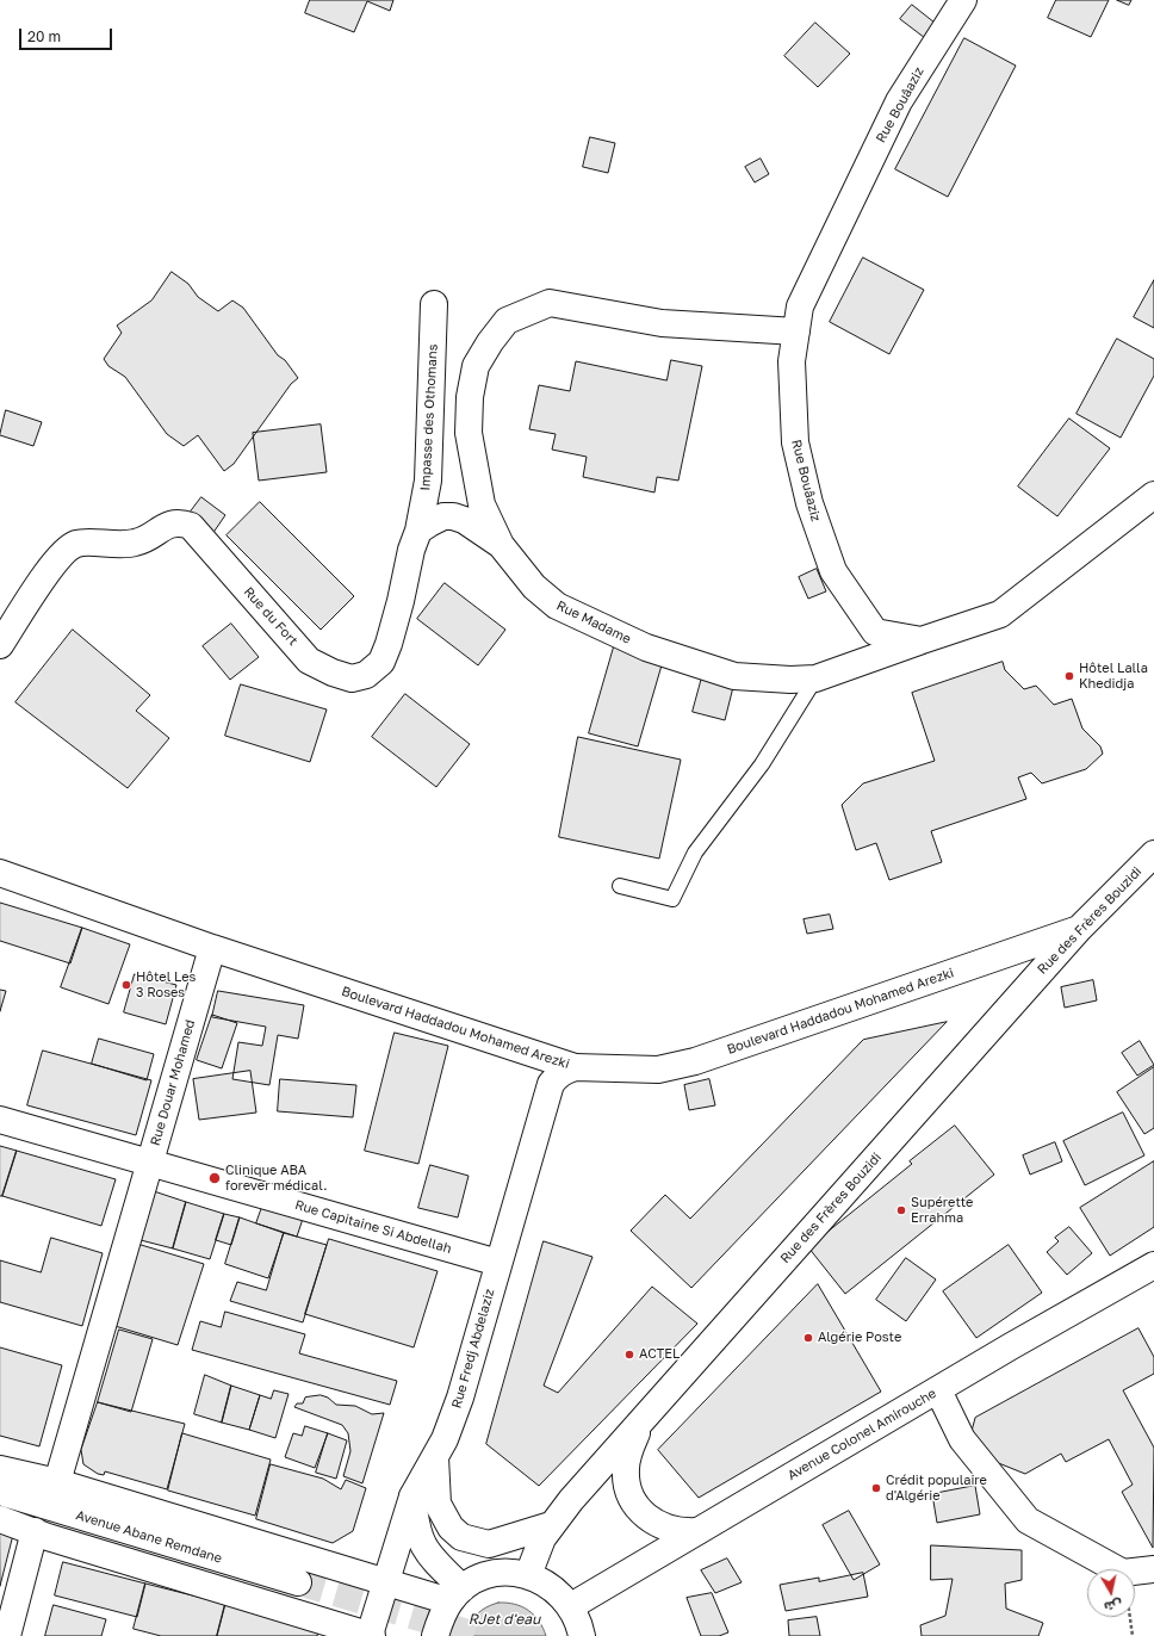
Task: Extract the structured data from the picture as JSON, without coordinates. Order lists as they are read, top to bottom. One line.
{"streets":{"street":["Rue Bouâaziz","Impasse des Othomans","Rue du Fort","Rue Madame","Rue des Frères Bouzidi","Boulevard Haddadou Mohamed Arezki","Rue Douar Mohamed","Rue Capitaine Si Abdellah","Rue Fredj Abdelaziz","Avenue Colonel Amirouche","Avenue Abane Remdane"]},"crossings":[["Rue Bouâaziz","Rue Madame"],["Impasse des Othomans","Rue du Fort"],["Rue des Frères Bouzidi","Boulevard Haddadou Mohamed Arezki"],["Boulevard Haddadou Mohamed Arezki","Rue Douar Mohamed"],["Boulevard Haddadou Mohamed Arezki","Rue Fredj Abdelaziz"],["Rue Douar Mohamed","Rue Capitaine Si Abdellah"],["Rue Capitaine Si Abdellah","Rue Fredj Abdelaziz"]],"water":["RJet d'eau"],"places":["Hôtel Lalla Khedidja","Hôtel Les 3 Roses","Clinique ABA forever médical.","Supérette Errahma","Algérie Poste","ACTEL","Crédit populaire d'Algérie"],"scale_bar":"20 m","north":"bottom"}
